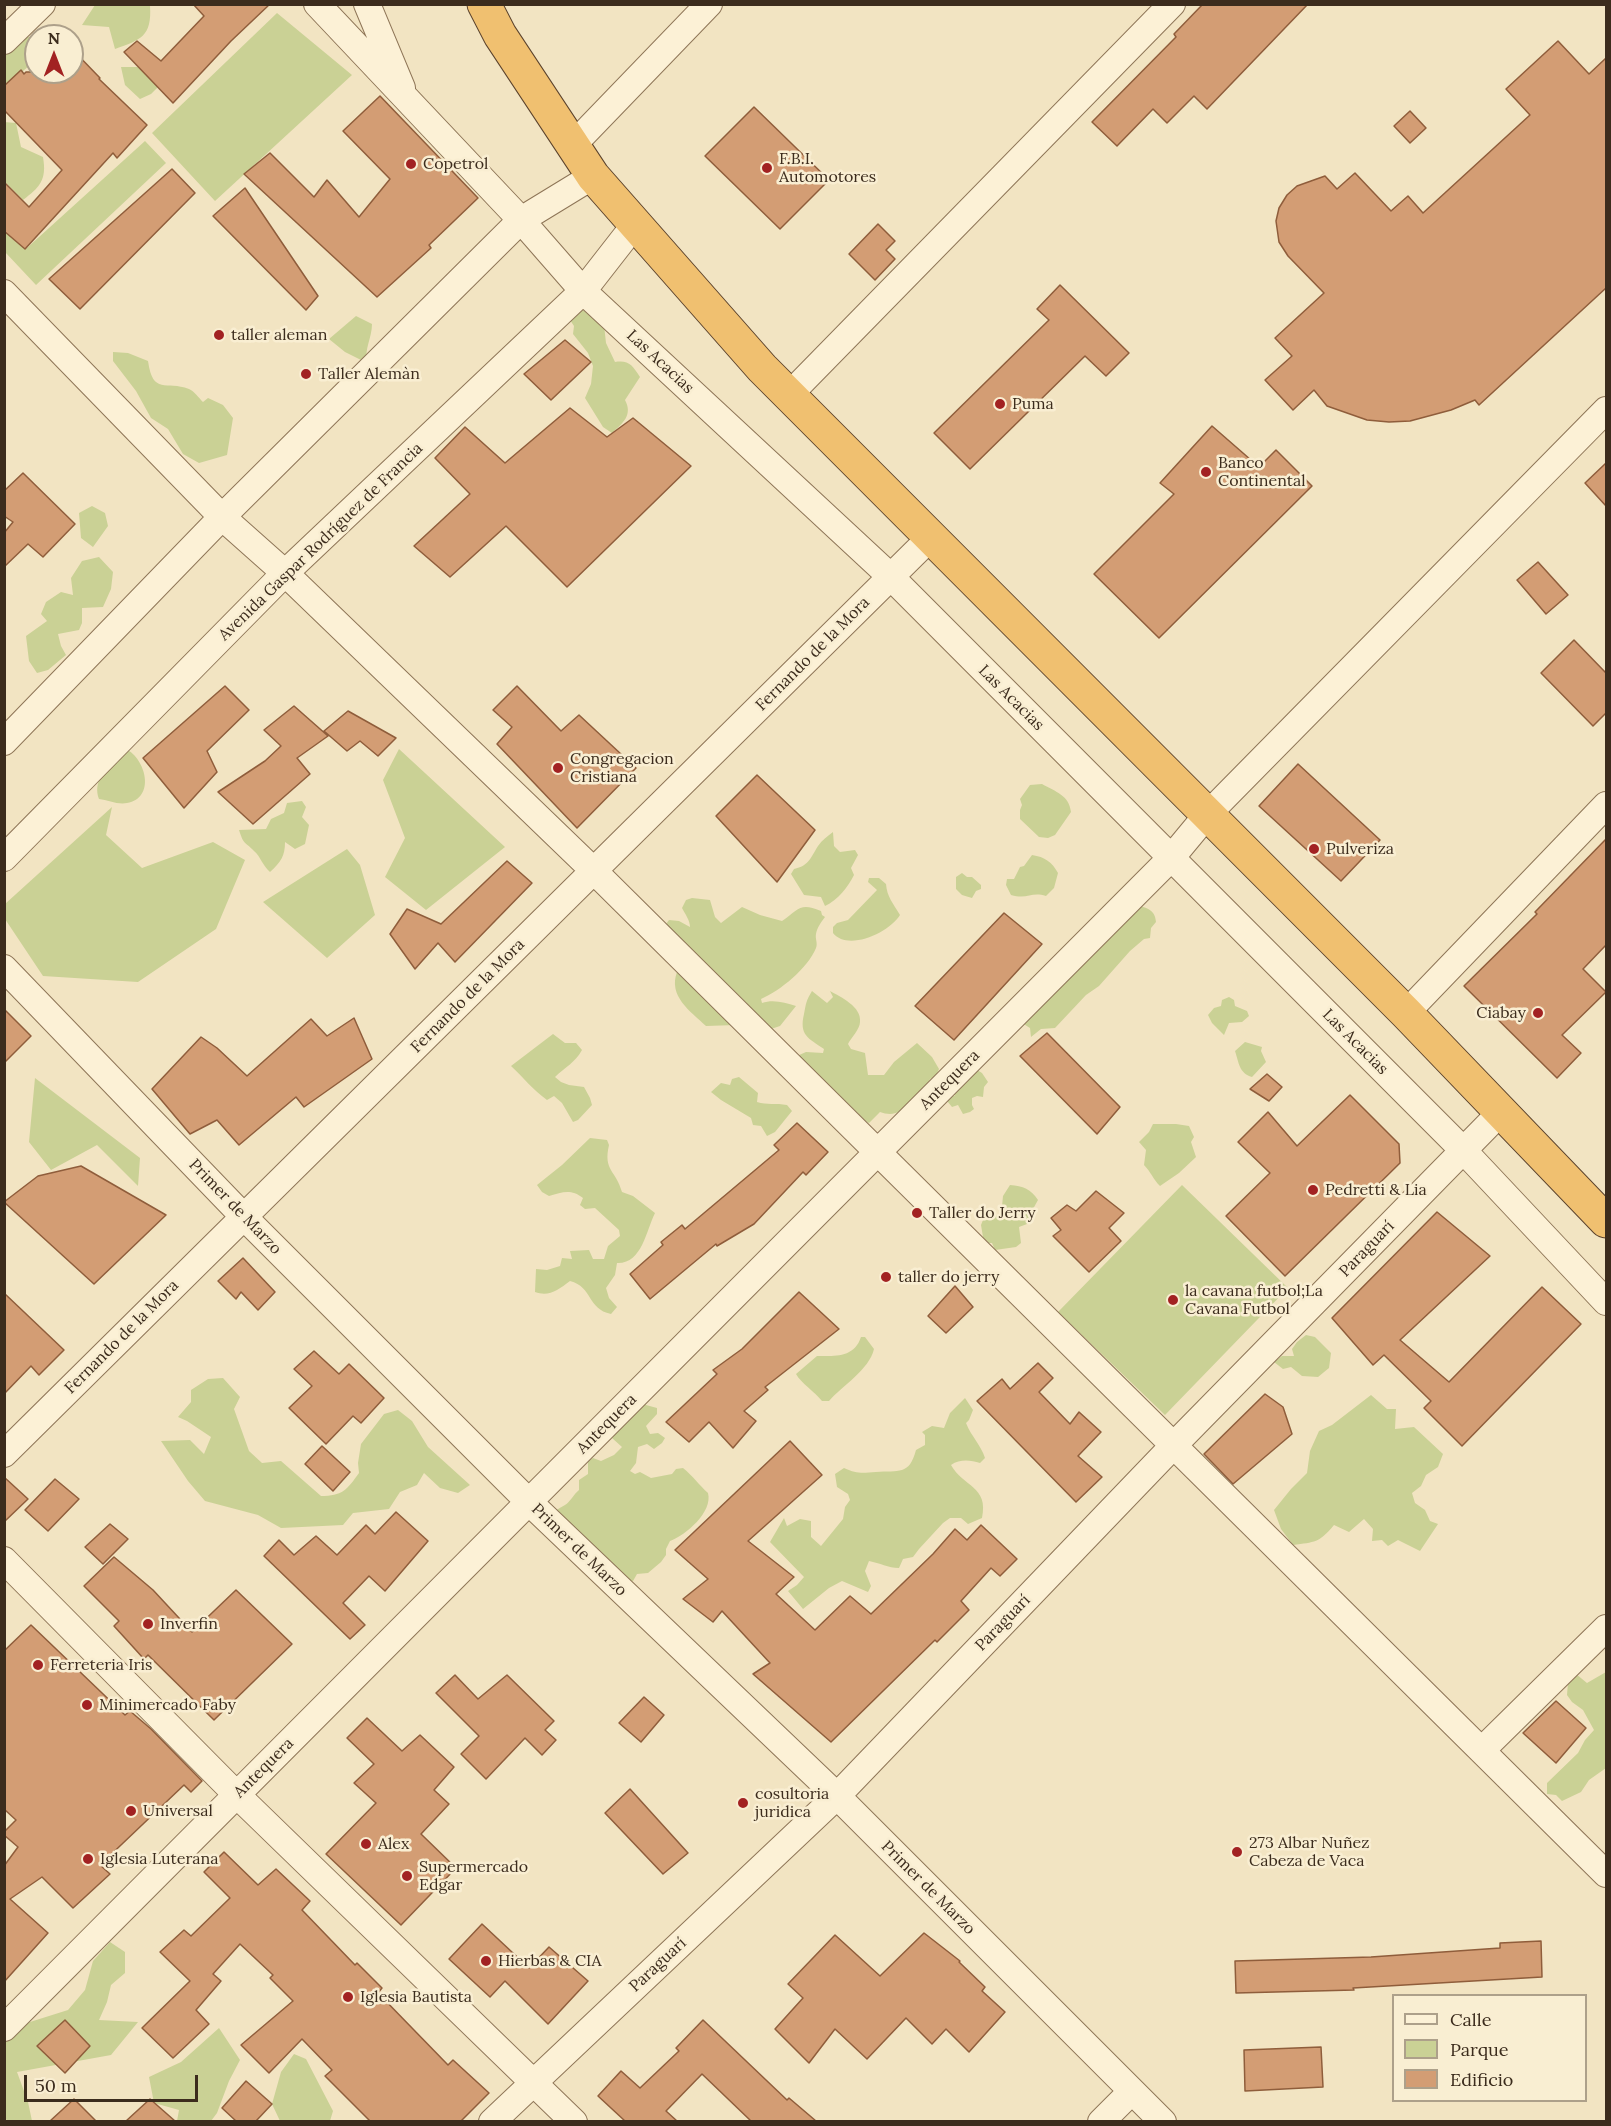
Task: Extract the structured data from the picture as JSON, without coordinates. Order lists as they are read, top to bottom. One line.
{"streets":{"street":["Las Acacias","Avenida Gaspar Rodríguez de Francia","Fernando de la Mora","Antequera","Primer de Marzo","Paraguarí"]},"crossings":[["Las Acacias","Avenida Gaspar Rodríguez de Francia"],["Las Acacias","Fernando de la Mora"],["Las Acacias","Antequera"],["Las Acacias","Paraguarí"],["Fernando de la Mora","Primer de Marzo"],["Antequera","Primer de Marzo"],["Primer de Marzo","Paraguarí"]],"places":["Copetrol","F.B.I. Automotores","taller aleman","Taller Alemàn","Puma","Banco Continental","Congregacion Cristiana","Pulveriza","Ciabay","Pedretti & Lia","Taller do Jerry","taller do jerry","la cavana futbol;La Cavana Futbol","Inverfin","Ferreteria Iris","Minimercado Faby","cosultoria juridica","Universal","Alex","273 Albar Nuñez Cabeza de Vaca","Iglesia Luterana","Supermercado Edgar","Hierbas & CIA","Iglesia Bautista"],"legend":["Calle","Parque","Edificio"],"scale_bar":"50 m","north":"top"}
